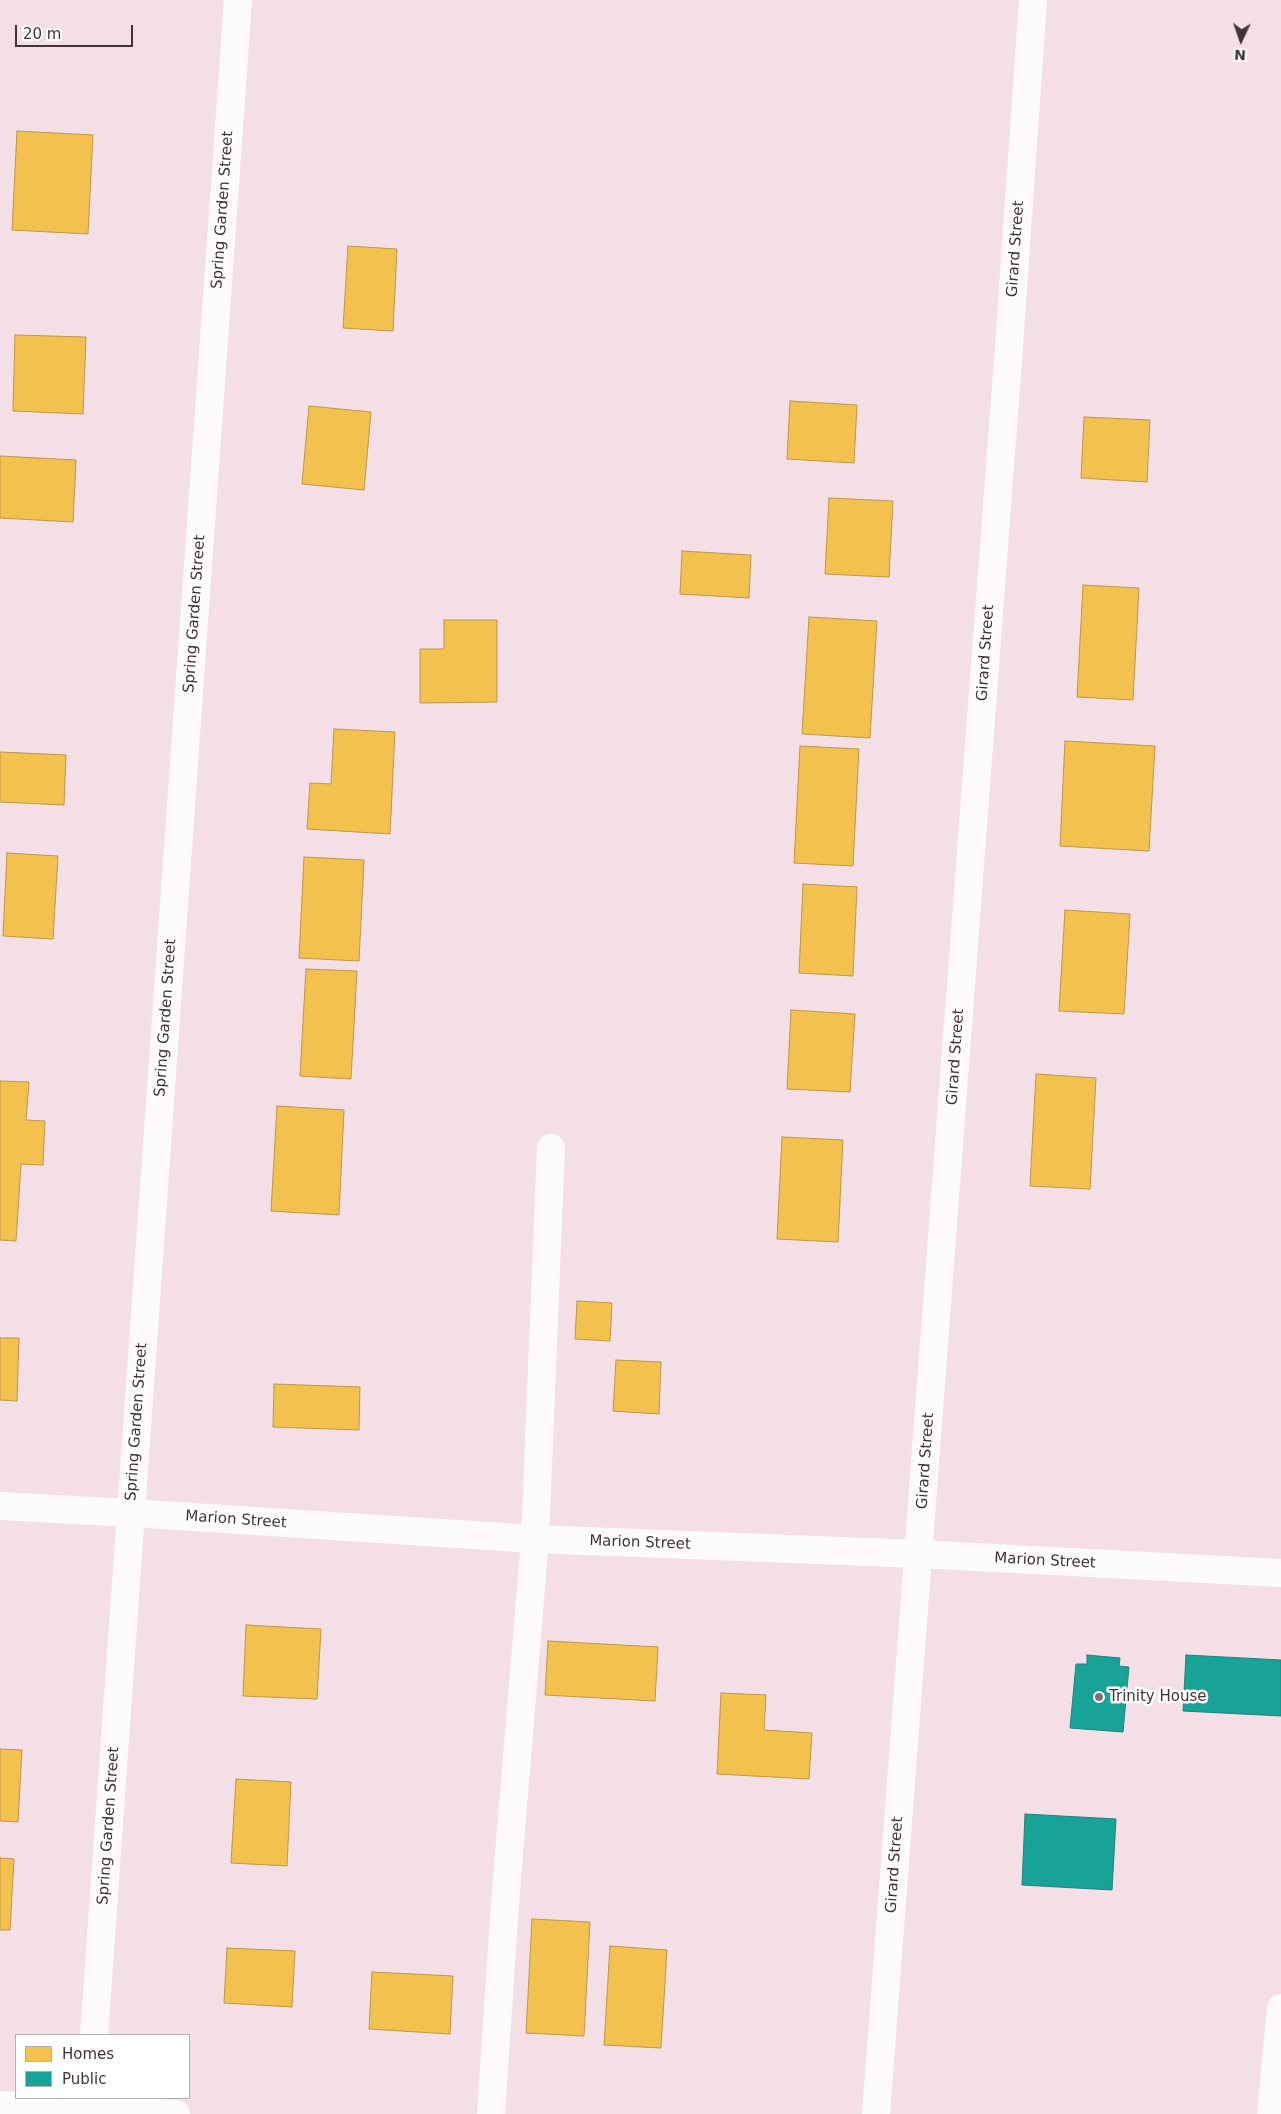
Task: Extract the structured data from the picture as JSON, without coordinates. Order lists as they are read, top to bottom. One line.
{"streets":{"street":["Spring Garden Street","Girard Street","Marion Street"]},"crossings":[["Spring Garden Street","Marion Street"],["Girard Street","Marion Street"]],"places":["Trinity House"],"legend":["Homes","Public"],"scale_bar":"20 m","north":"bottom"}
